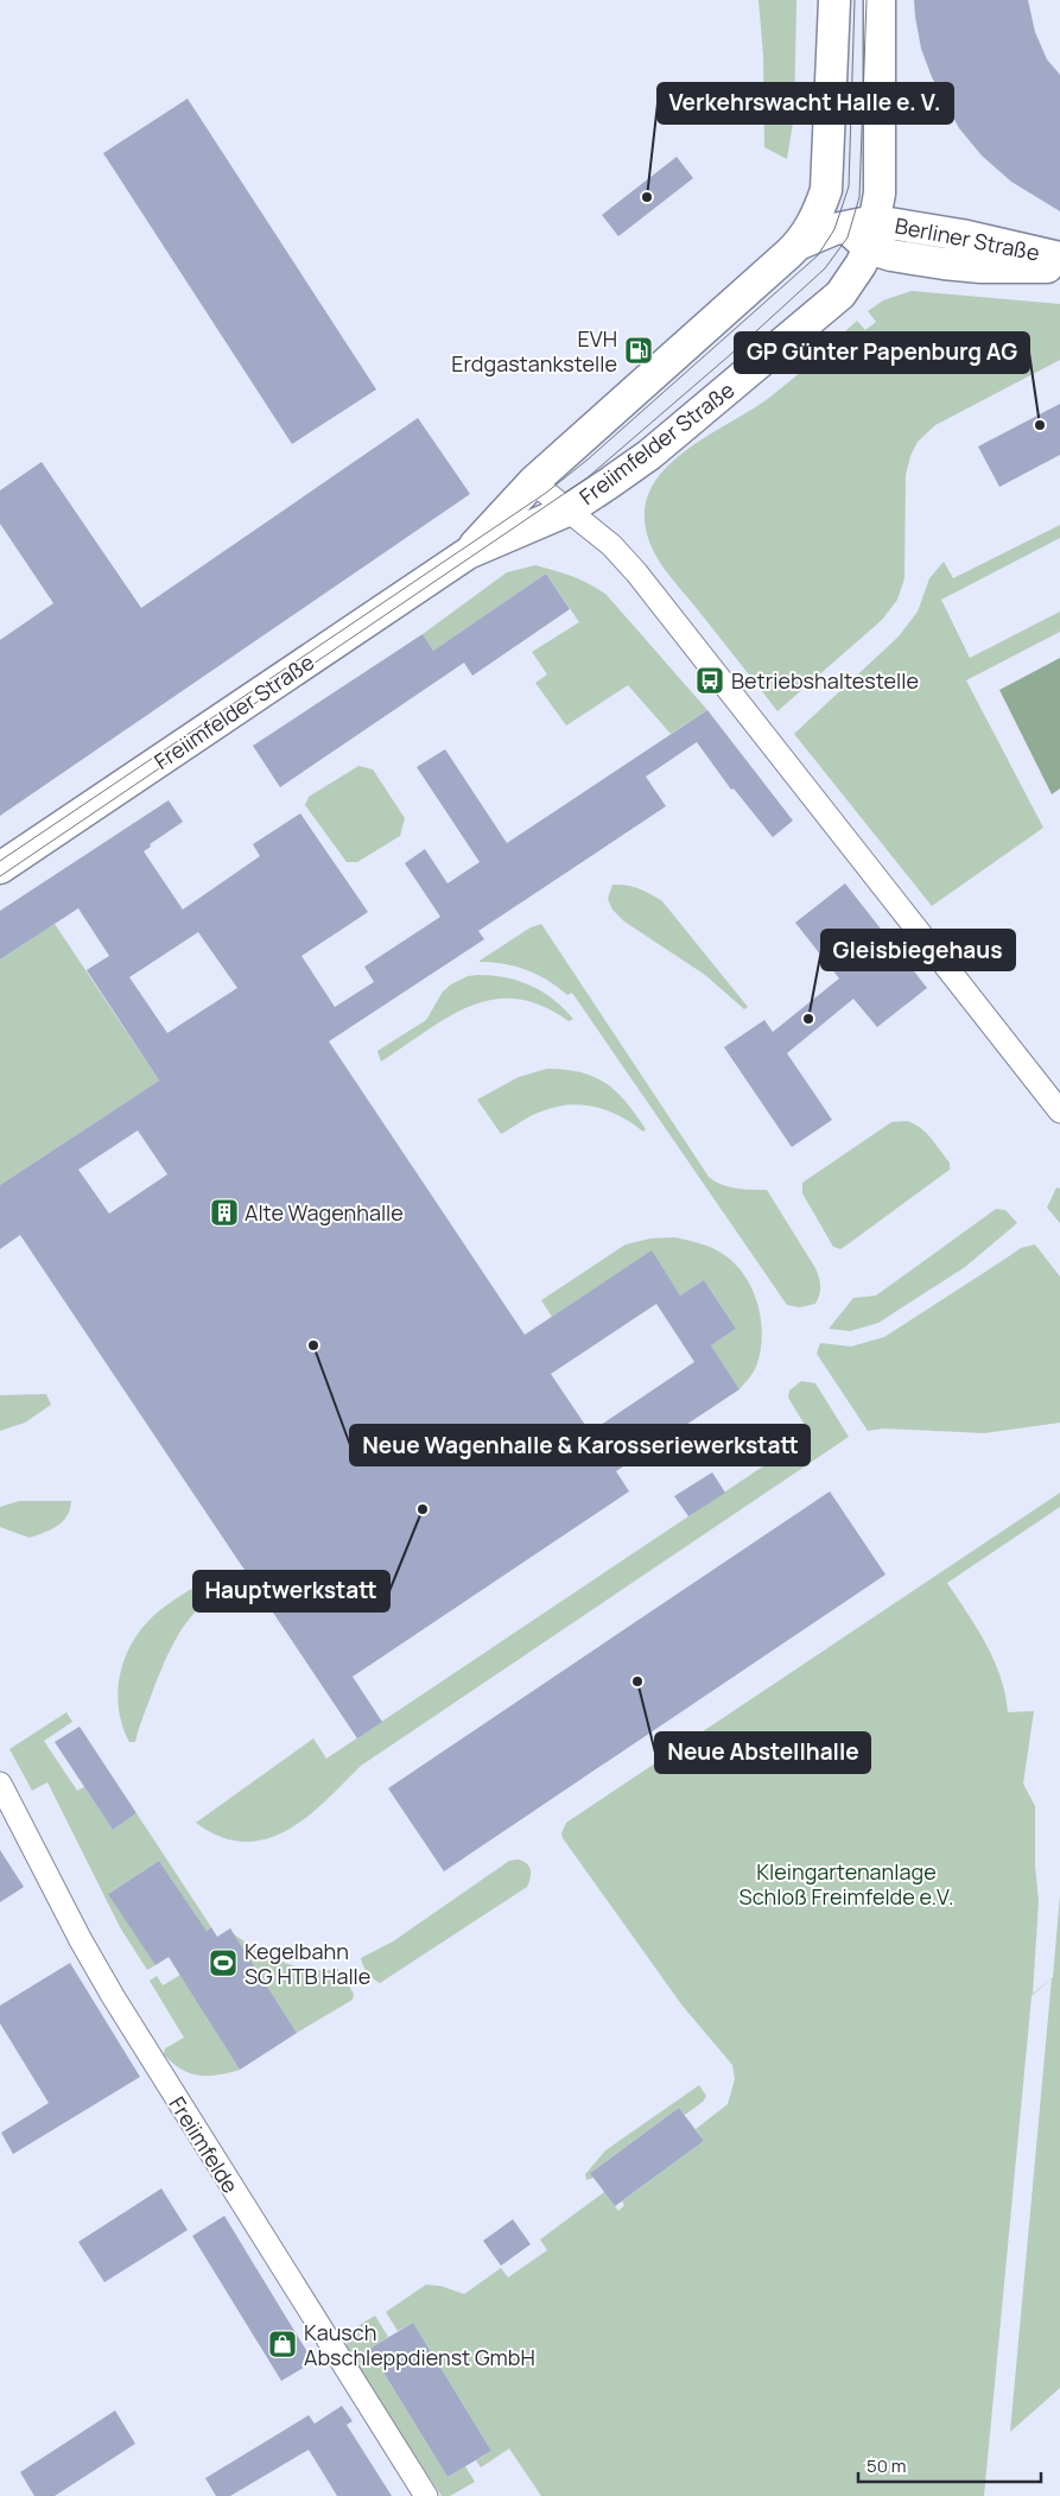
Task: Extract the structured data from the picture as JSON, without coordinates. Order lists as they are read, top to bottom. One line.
{"streets":{"street":["Berliner Straße","Freiimfelder Straße","Freiimfelde"]},"crossings":[["Berliner Straße","Freiimfelder Straße"]],"parks":["Kleingartenanlage Schloß Freimfelde e.V."],"places":{"other":["Verkehrswacht Halle e. V.","GP Günter Papenburg AG","Gleisbiegehaus","Neue Wagenhalle & Karosseriewerkstatt","Hauptwerkstatt","Neue Abstellhalle"],"fuel station":["EVH Erdgastankstelle"],"bus stop":["Betriebshaltestelle"],"building":["Alte Wagenhalle"],"sports":["Kegelbahn SG HTB Halle"],"shop":["Kausch Abschleppdienst GmbH"]},"scale_bar":"50 m"}
